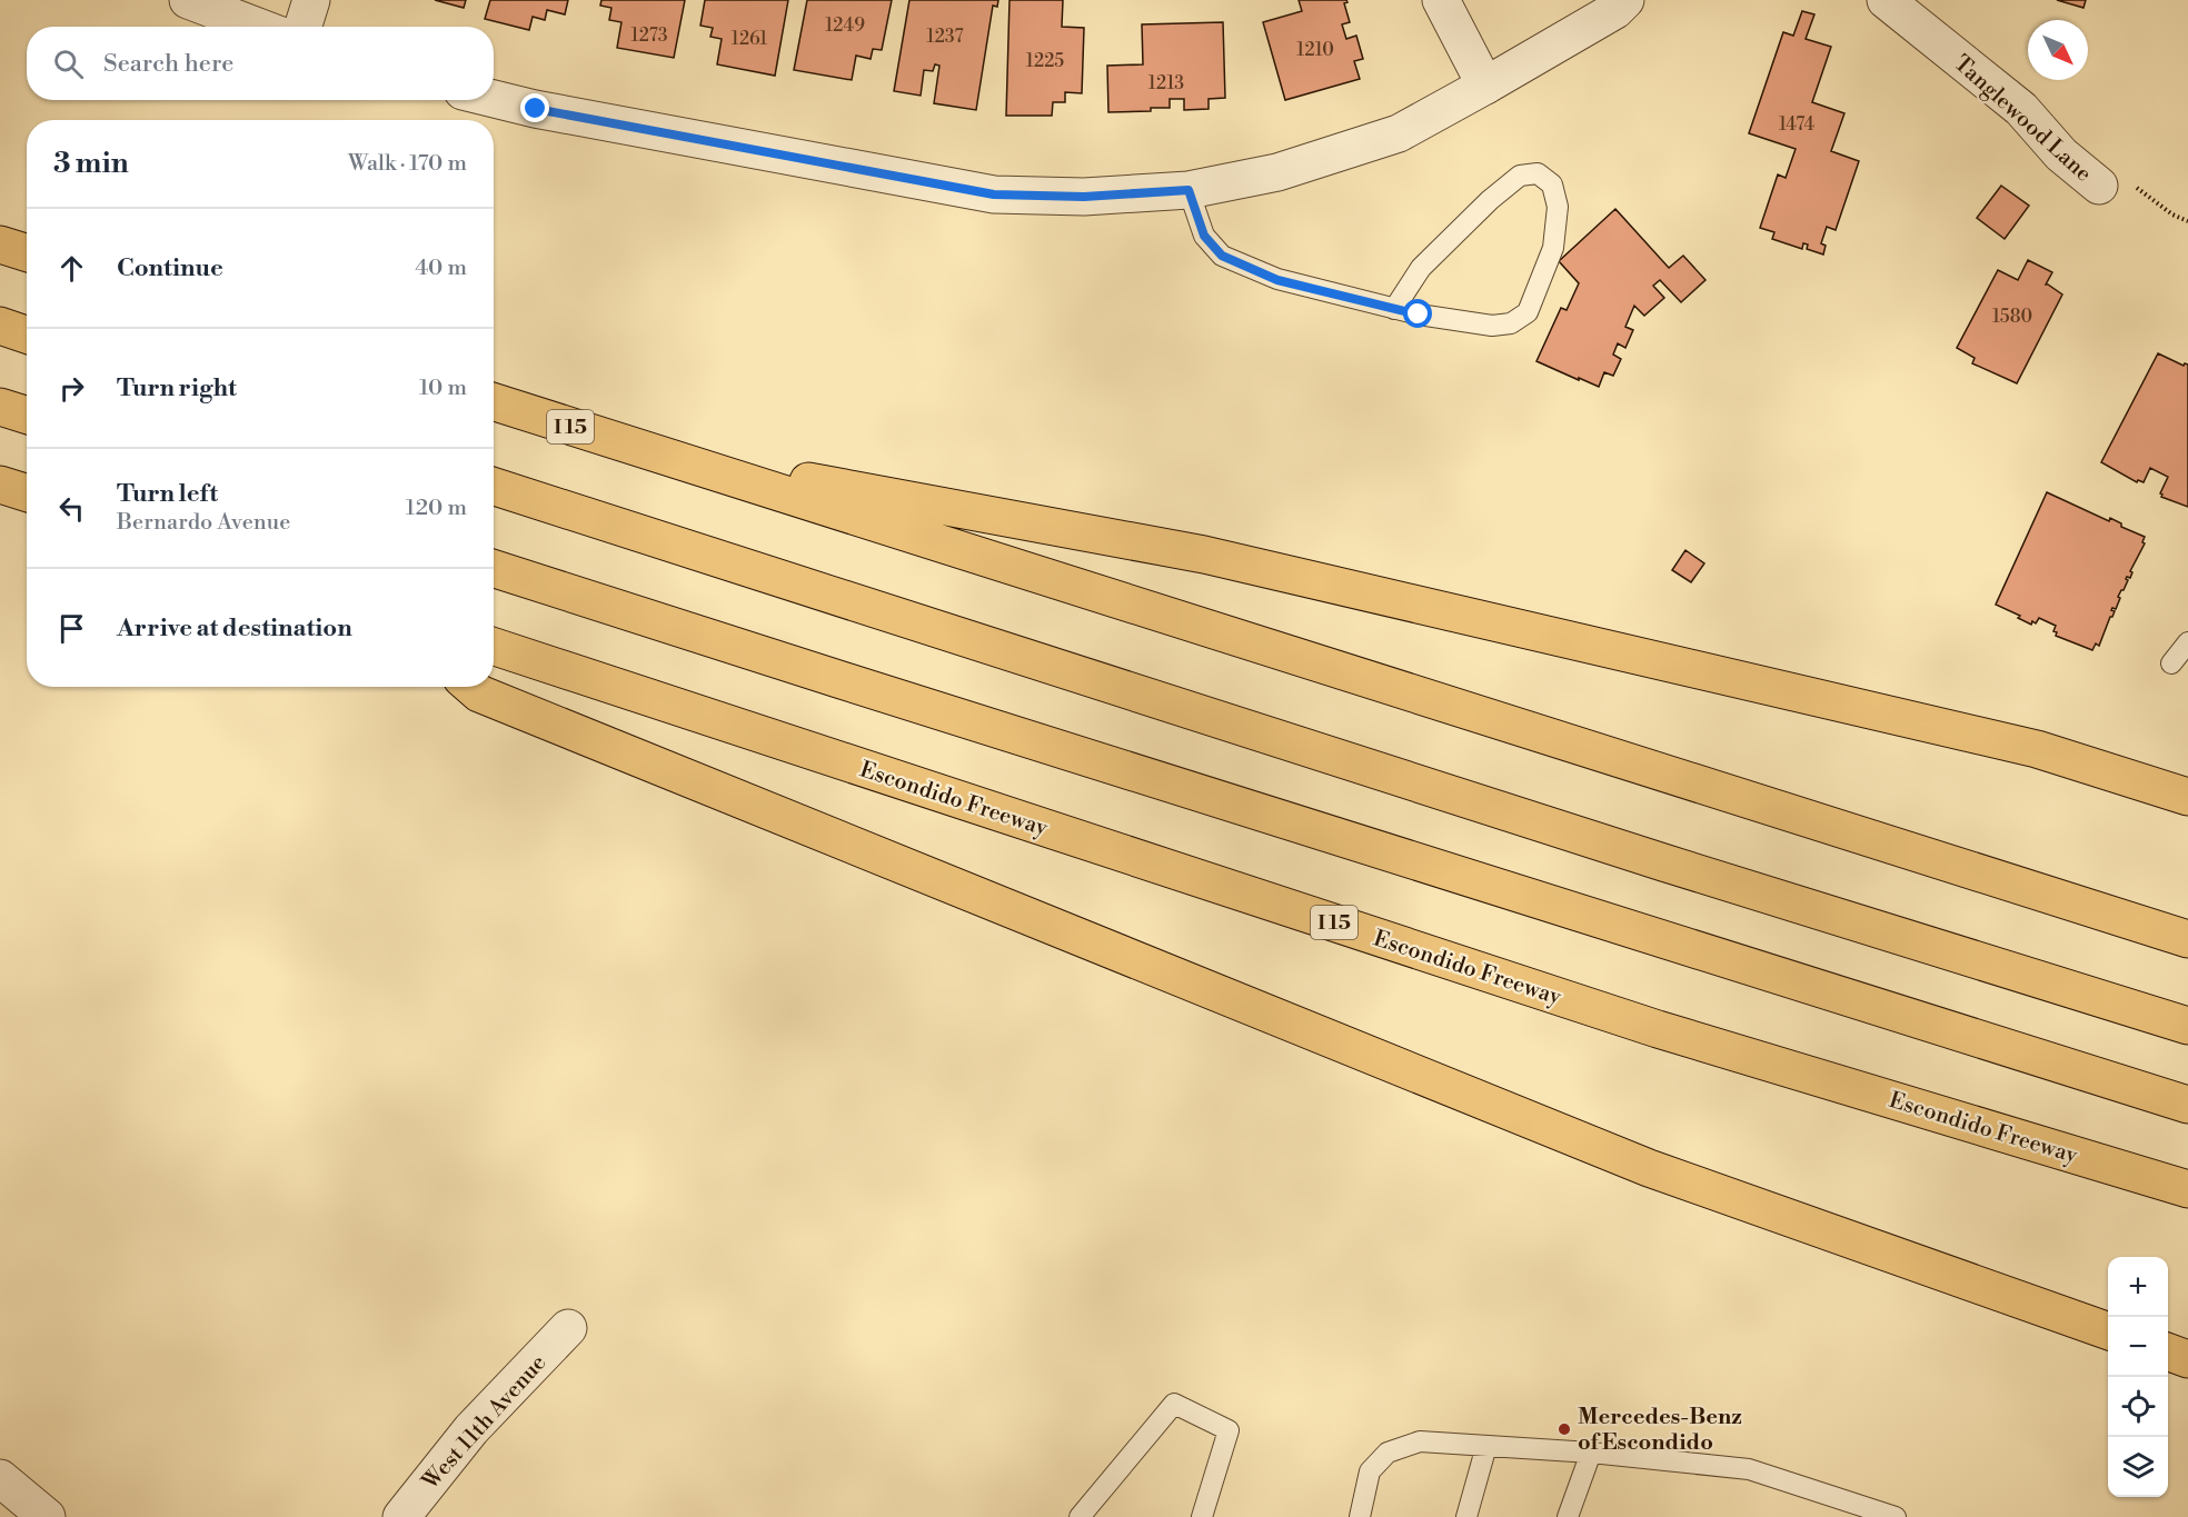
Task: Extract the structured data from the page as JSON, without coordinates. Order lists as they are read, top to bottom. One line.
{"streets":{"highway":["I 15","Escondido Freeway"],"street":["Tanglewood Lane","West 11th Avenue"]},"places":["Mercedes-Benz of Escondido"],"house_numbers":["1249","1273","1237","1261","1210","1225","1213","1474","1580"],"north":"bottom right","page":{"search":"Search here","heading":["3 min","Walk · 170 m"],"list":[["Continue","40 m"],["Turn right","10 m"],["Turn left","Bernardo Avenue","120 m"],"Arrive at destination"],"map_buttons":["+","−"]}}
